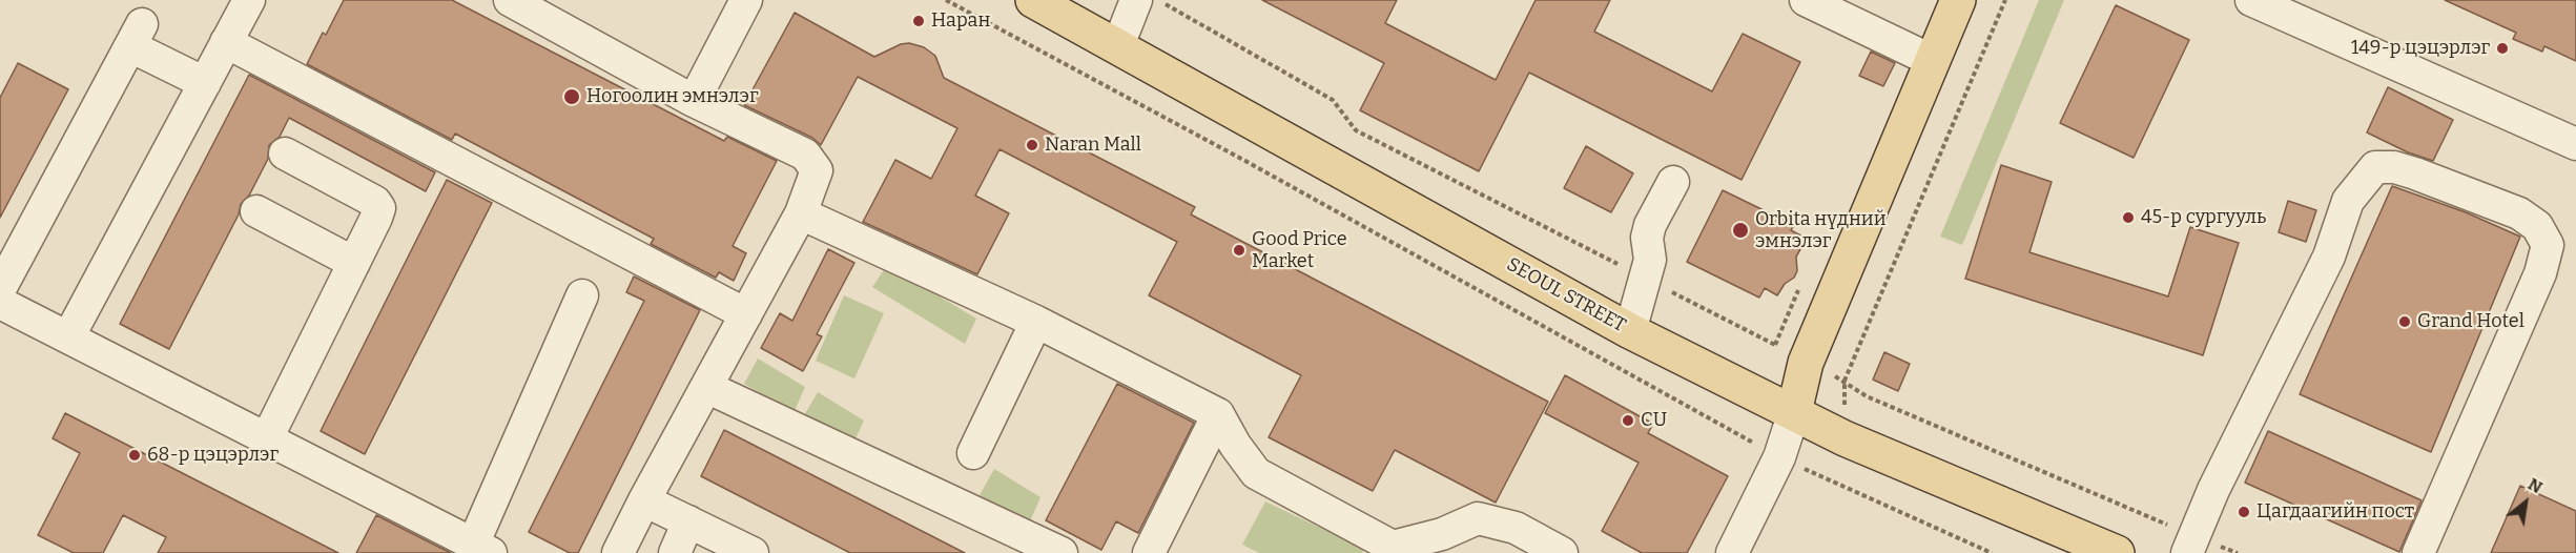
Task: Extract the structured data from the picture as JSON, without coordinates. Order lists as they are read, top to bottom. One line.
{"streets":{"main road":["SEOUL STREET"]},"places":["Наран","149-р цэцэрлэг","Ногоолин эмнэлэг","Naran Mall","45-р сургууль","Orbita нүдний эмнэлэг","Good Price Market","Grand Hotel","CU","68-р цэцэрлэг","Цагдаагийн пост"],"north":"top right"}
